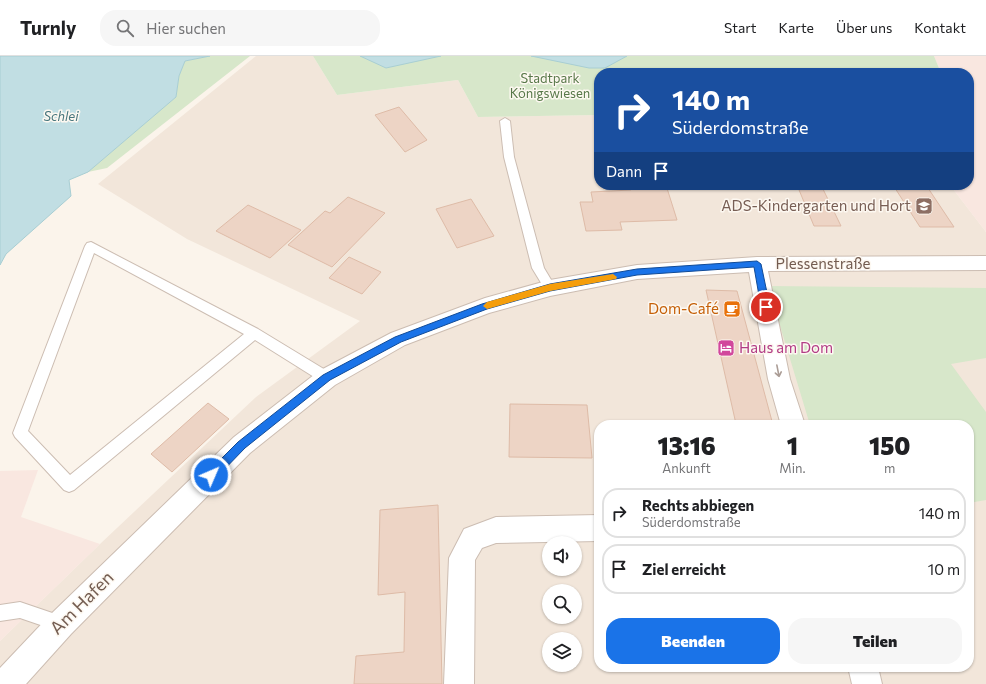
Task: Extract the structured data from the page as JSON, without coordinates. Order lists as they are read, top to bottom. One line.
{"streets":{"street":["Plessenstraße","Am Hafen"]},"crossings":[["Plessenstraße","Am Hafen"]],"water":["Schlei"],"parks":["Stadtpark Königswiesen"],"places":{"school or university":["ADS-Kindergarten und Hort"],"cafe":["Dom-Café"],"hotel":["Haus am Dom"]},"page":{"header":"Turnly","search":"Hier suchen","nav":["Start","Karte","Über uns","Kontakt"],"turn":["140 m","Süderdomstraße"],"then":"Dann","eta":["13:16","Ankunft","1","Min.","150","m"],"list":[{"name":"Rechts abbiegen","note":"Süderdomstraße","value":"140 m"},{"name":"Ziel erreicht","value":"10 m"}],"buttons":["Beenden","Teilen"]}}
